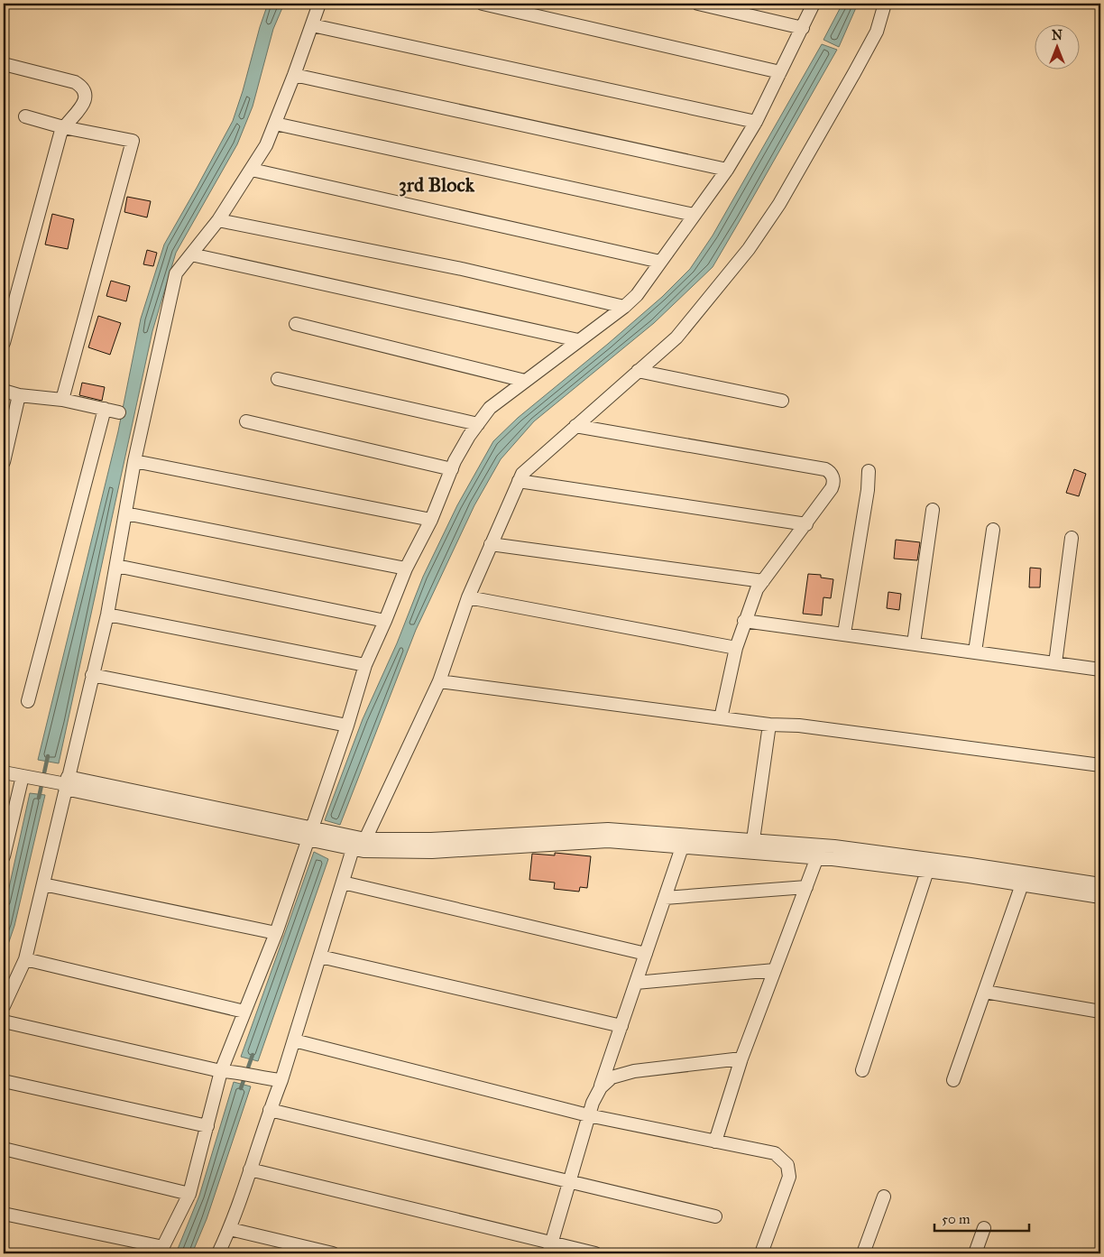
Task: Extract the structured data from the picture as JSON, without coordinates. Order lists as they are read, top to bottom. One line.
{"districts":["3rd Block"],"scale_bar":"50 m","north":"top"}
